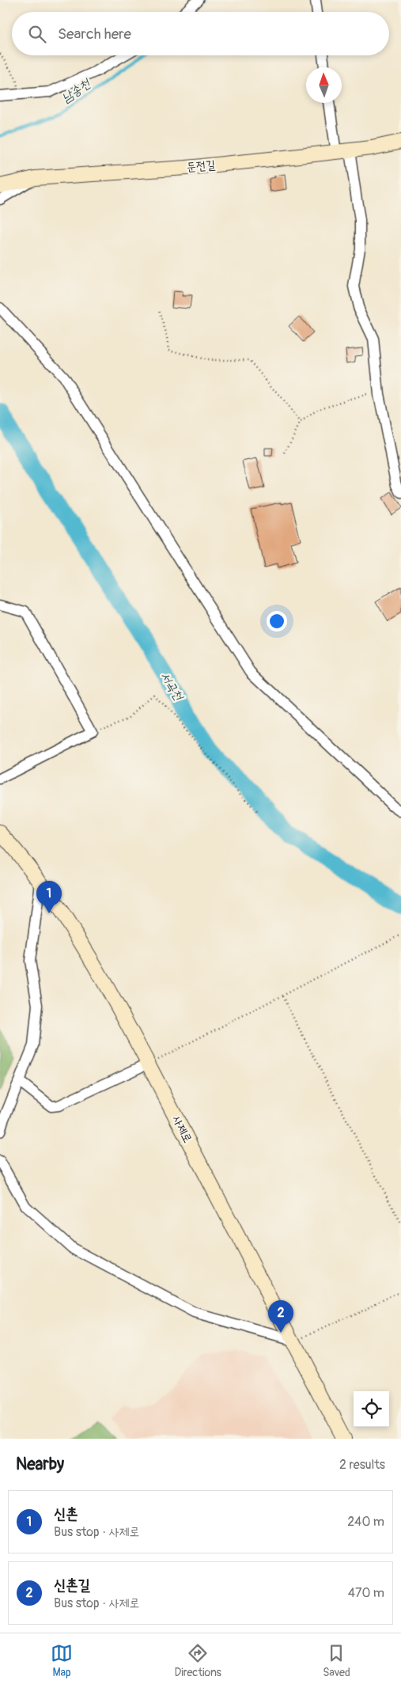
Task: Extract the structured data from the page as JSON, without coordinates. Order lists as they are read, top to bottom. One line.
{"streets":{"street":["둔전길","사제로"]},"water":["남송천","서곡천"],"north":"top","page":{"search":"Search here","pins":["1","2"],"heading":["Nearby","2 results"],"list":[{"mark":"1","name":"신촌","note":"Bus stop · 사제로","value":"240 m"},{"mark":"2","name":"신촌길","note":"Bus stop · 사제로","value":"470 m"}],"nav":["Map","Directions","Saved"]}}
